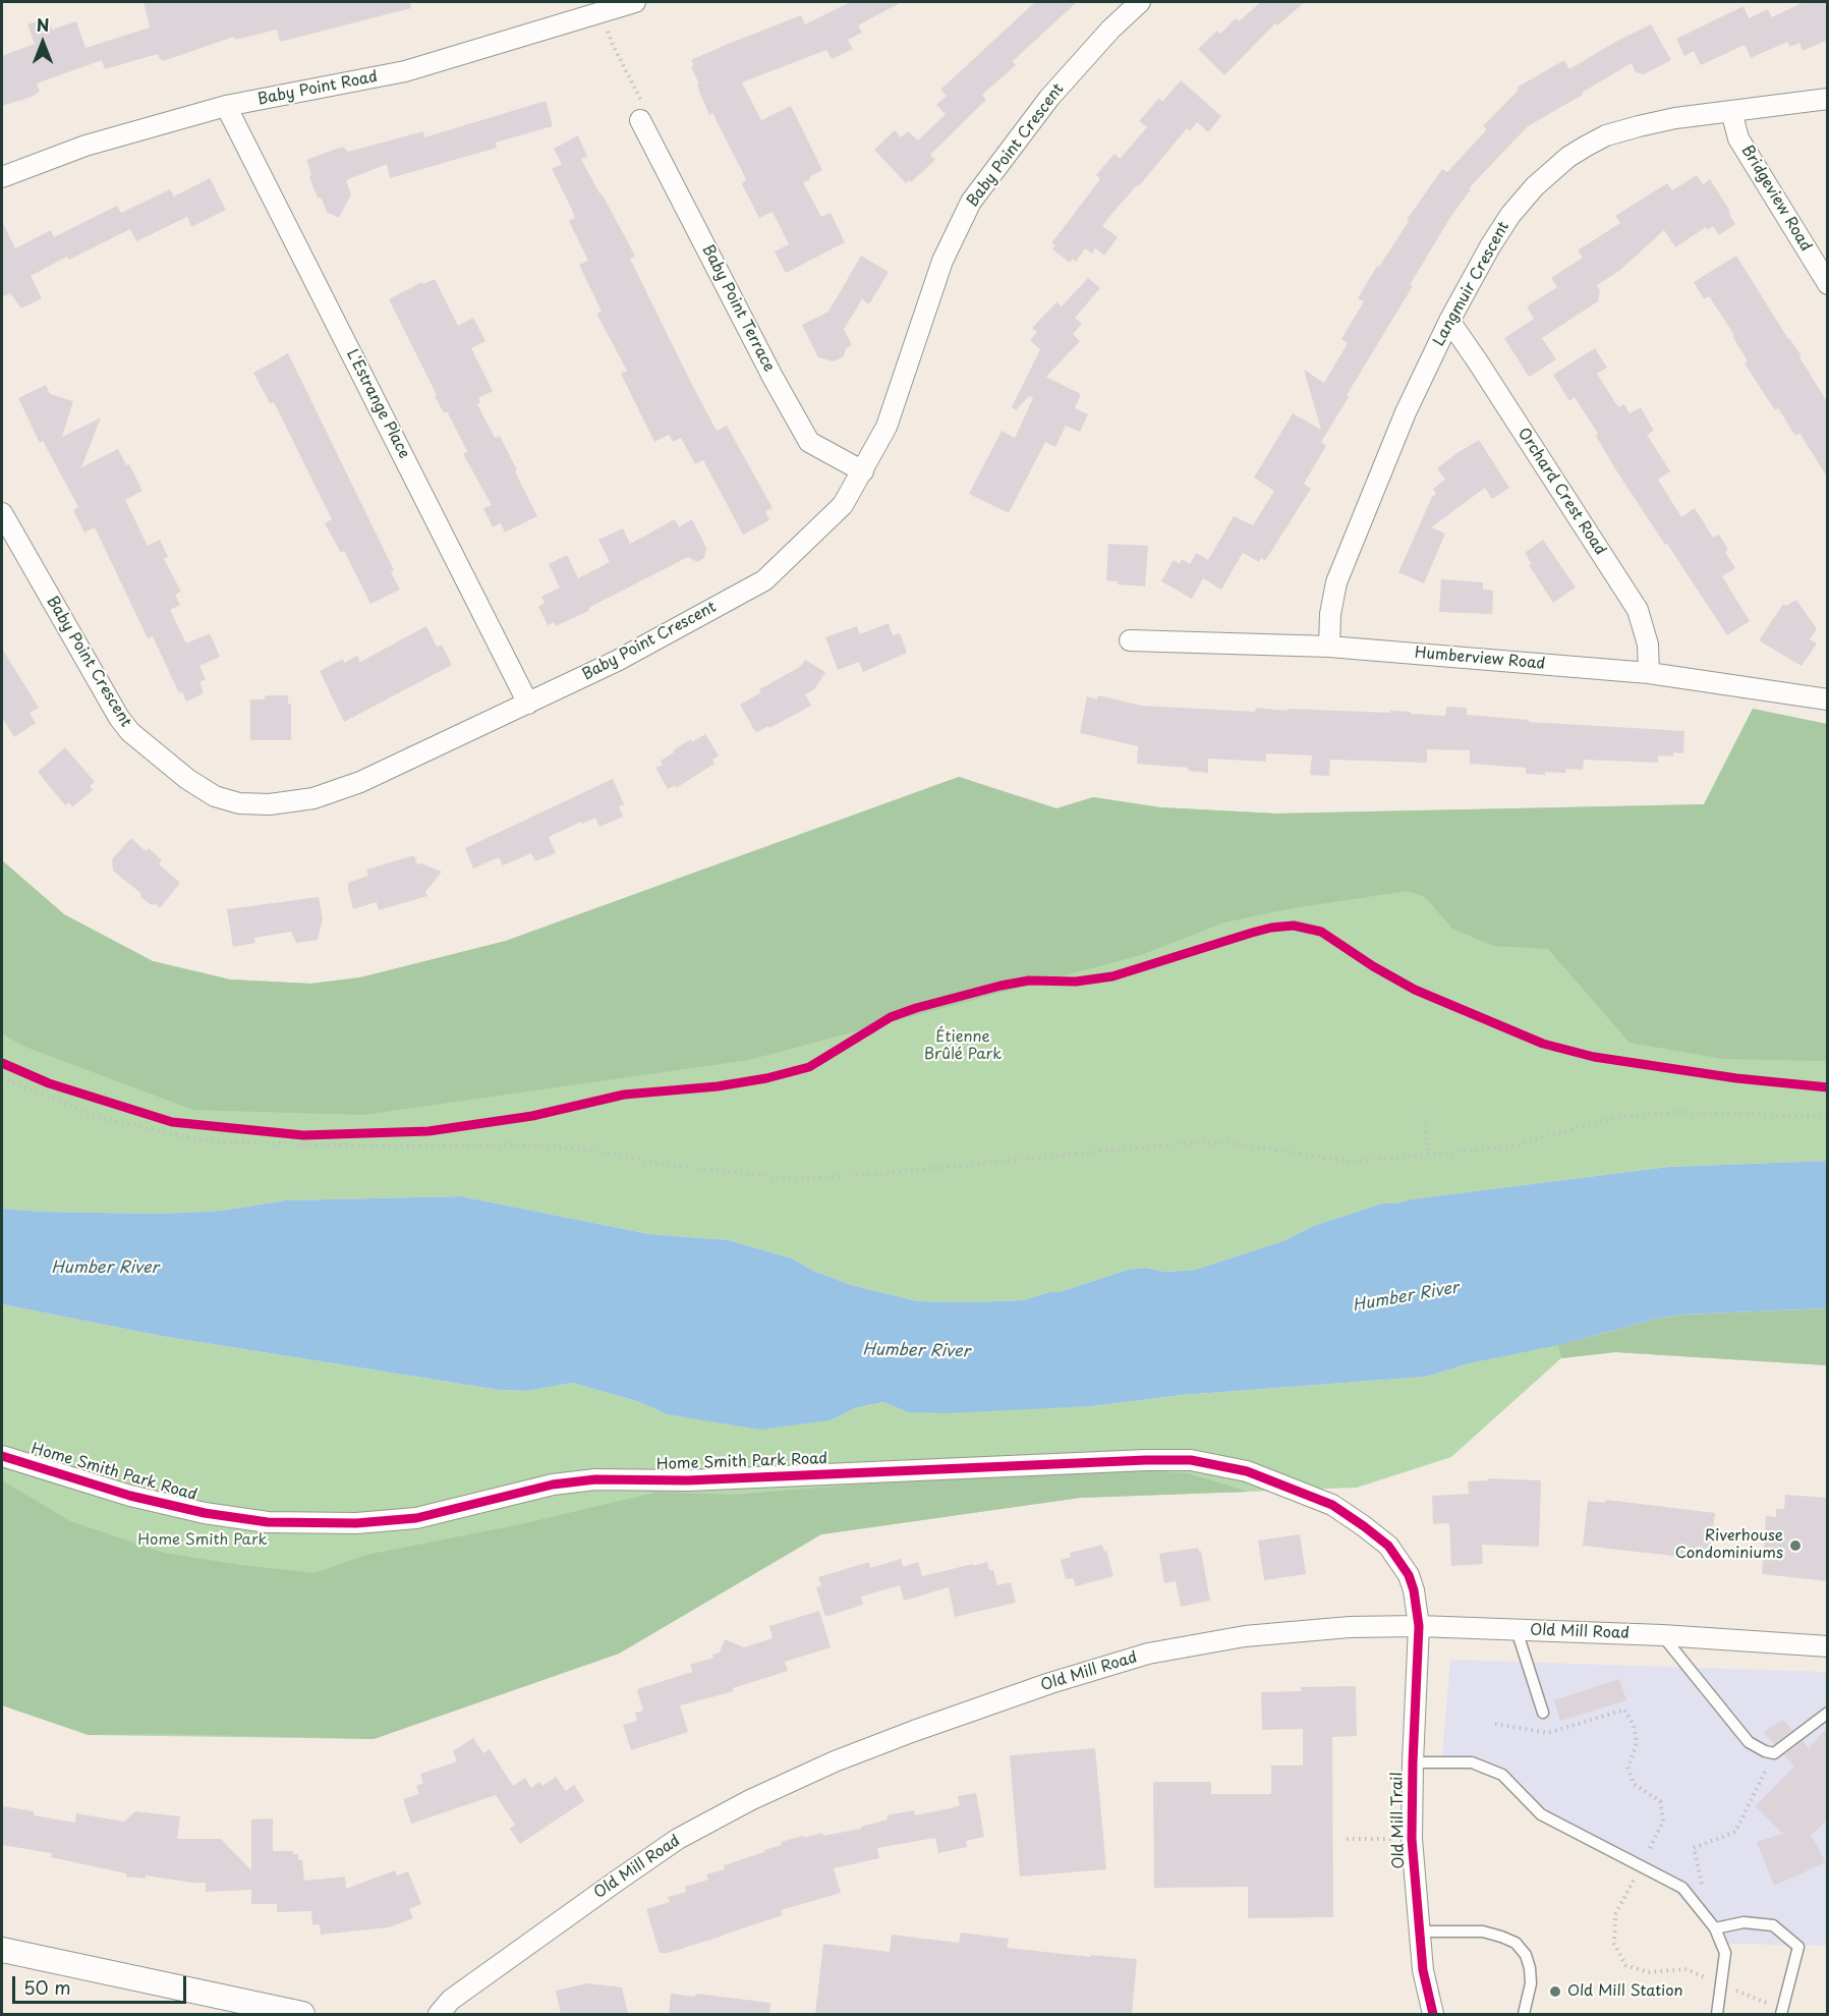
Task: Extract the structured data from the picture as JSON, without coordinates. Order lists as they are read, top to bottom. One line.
{"streets":{"street":["Baby Point Road","Baby Point Crescent","Bridgeview Road","Langmuir Crescent","Baby Point Terrace","L'Estrange Place","Orchard Crest Road","Humberview Road","Home Smith Park Road","Old Mill Road","Old Mill Trail"]},"crossings":[["Baby Point Road","L'Estrange Place"],["Baby Point Crescent","Baby Point Terrace"],["Baby Point Crescent","L'Estrange Place"],["Bridgeview Road","Langmuir Crescent"],["Langmuir Crescent","Orchard Crest Road"],["Langmuir Crescent","Humberview Road"],["Orchard Crest Road","Humberview Road"],["Home Smith Park Road","Old Mill Road"],["Home Smith Park Road","Old Mill Trail"],["Old Mill Road","Old Mill Trail"]],"water":["Humber River"],"parks":["Étienne Brûlé Park","Home Smith Park"],"places":["Riverhouse Condominiums","Old Mill Station"],"scale_bar":"50 m","north":"top"}
